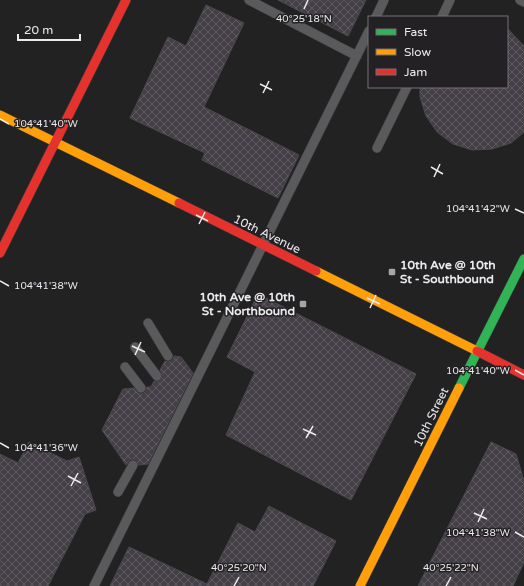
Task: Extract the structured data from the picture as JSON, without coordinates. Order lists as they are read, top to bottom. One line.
{"streets":{"street":["10th Avenue","10th Street"]},"crossings":[["10th Avenue","10th Street"]],"places":{"transit":["10th Ave @ 10th St - Southbound","10th Ave @ 10th St - Northbound"]},"legend":["Fast","Slow","Jam"],"scale_bar":"20 m","coordinates":["40°25'18\"N","104°41'40\"W","104°41'42\"W","104°41'38\"W","104°41'36\"W","40°25'20\"N","40°25'22\"N"]}
